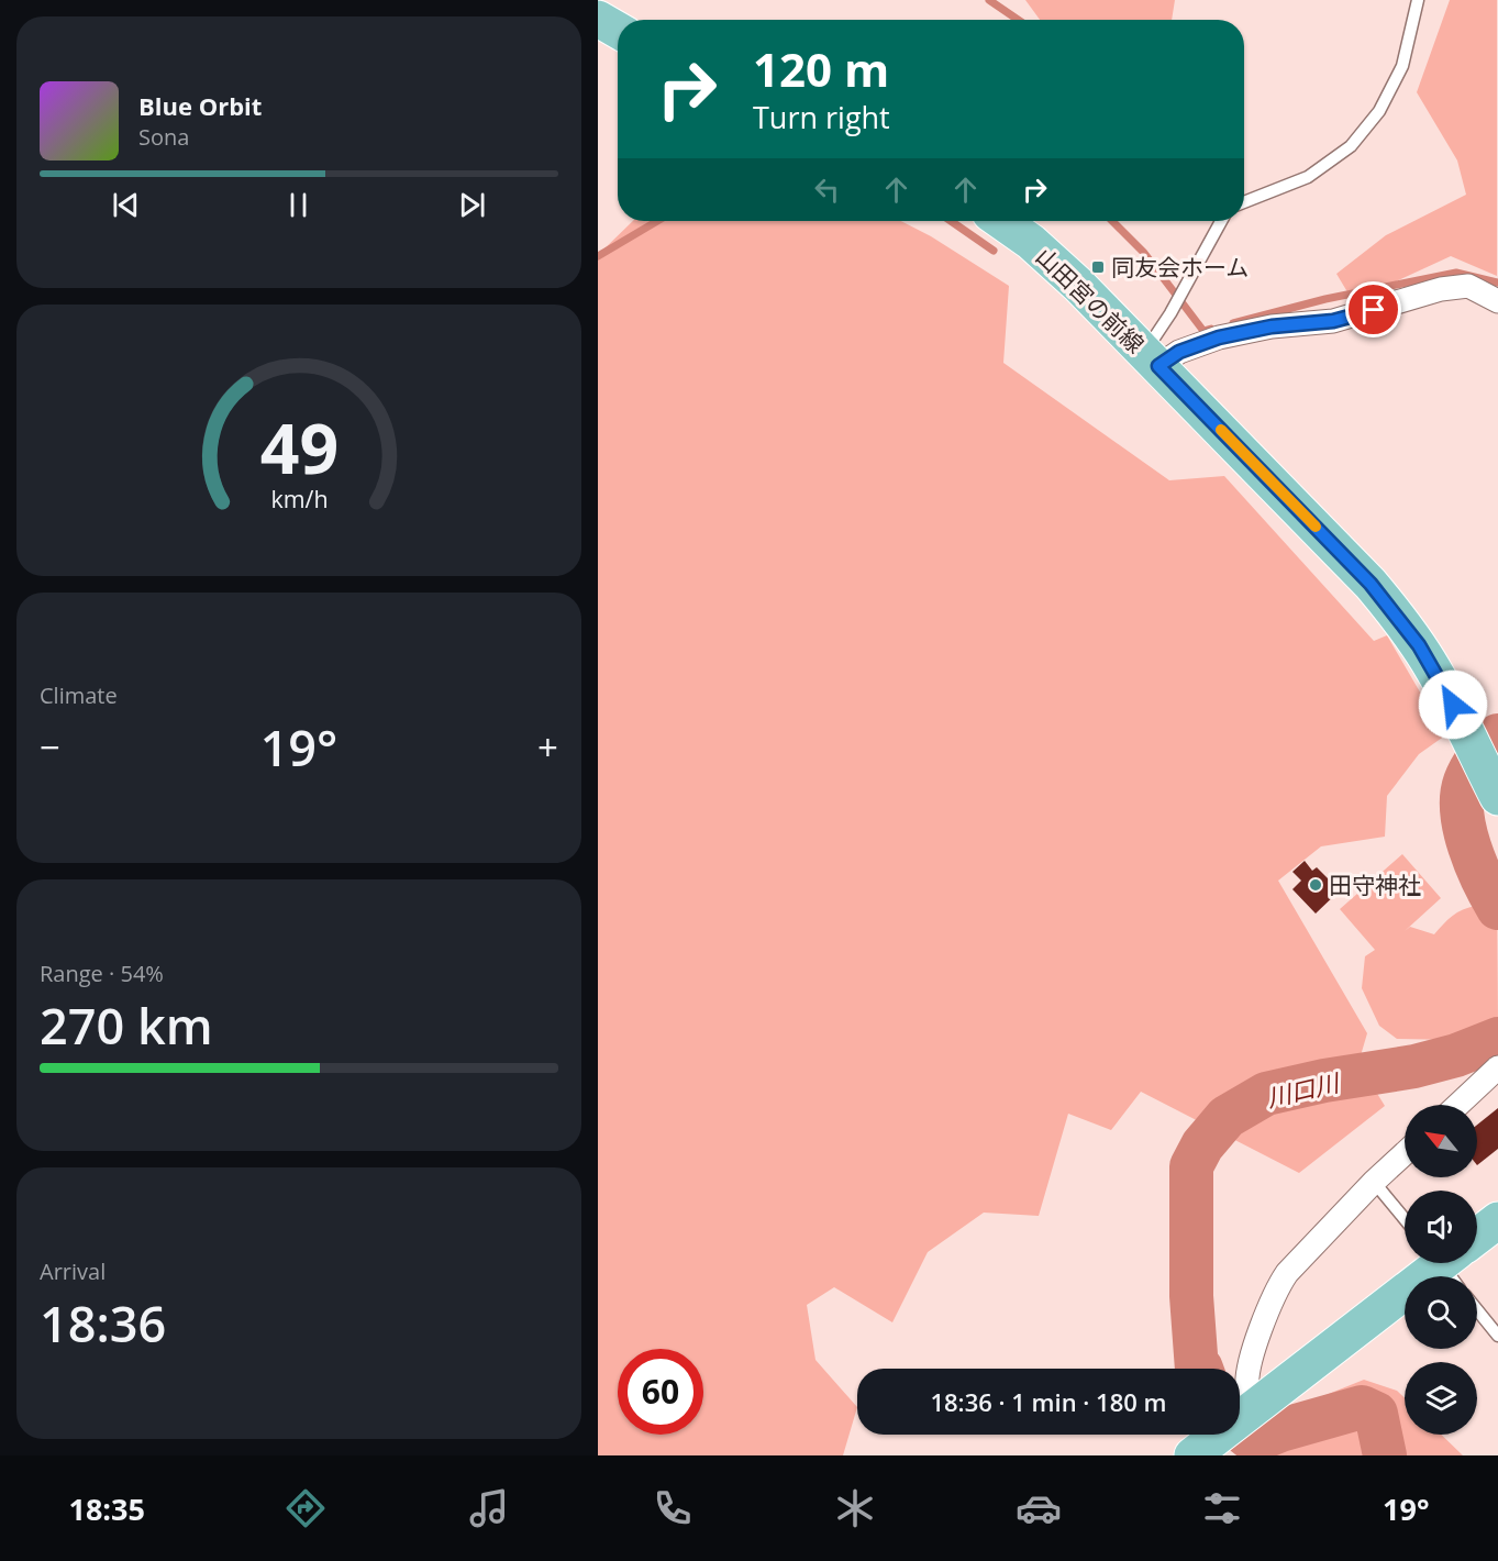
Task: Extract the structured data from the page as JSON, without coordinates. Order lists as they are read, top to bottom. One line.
{"streets":{"main road":["山田宮の前線"]},"water":["川口川"],"places":{"transit":["同友会ホーム"],"other":["田守神社"]},"north":"top left","page":{"turn":["120 m","Turn right"],"song":["Blue Orbit","Sona"],"tile":["Climate",["Range · 54%","270 km"],["Arrival","18:36"]],"heat":["−","19°","+"],"limit":"60","trip":"18:36 · 1 min · 180 m","tabs":["18:35","19°"],"gauge":["49","km/h"]}}
